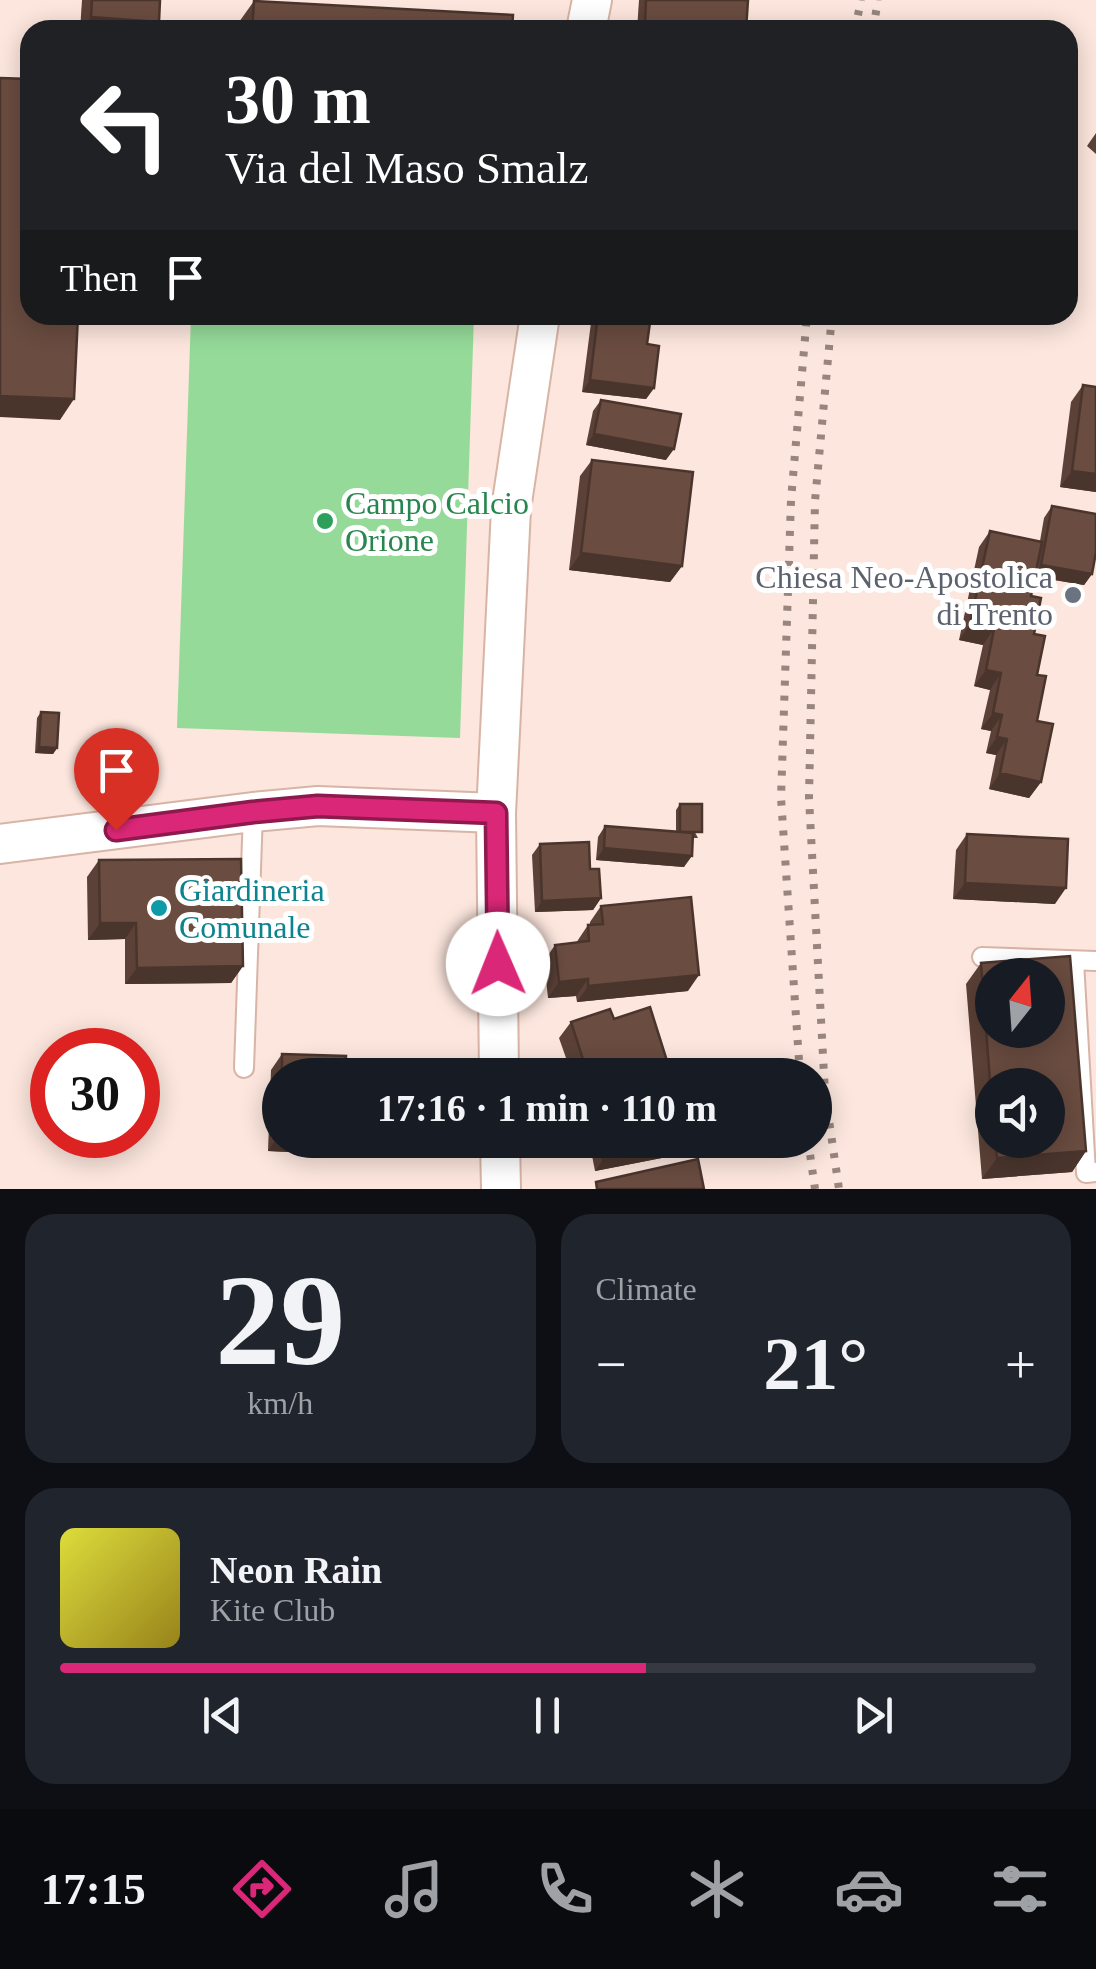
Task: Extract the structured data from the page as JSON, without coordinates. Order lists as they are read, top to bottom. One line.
{"places":["Campo Calcio Orione","Chiesa Neo-Apostolica di Trento","Giardineria Comunale"],"north":"top","page":{"turn":["30 m","Via del Maso Smalz"],"then":"Then","limit":"30","trip":"17:16 · 1 min · 110 m","tile":[["29","km/h"],"Climate"],"heat":["−","21°","+"],"song":["Neon Rain","Kite Club"],"tabs":"17:15"}}
